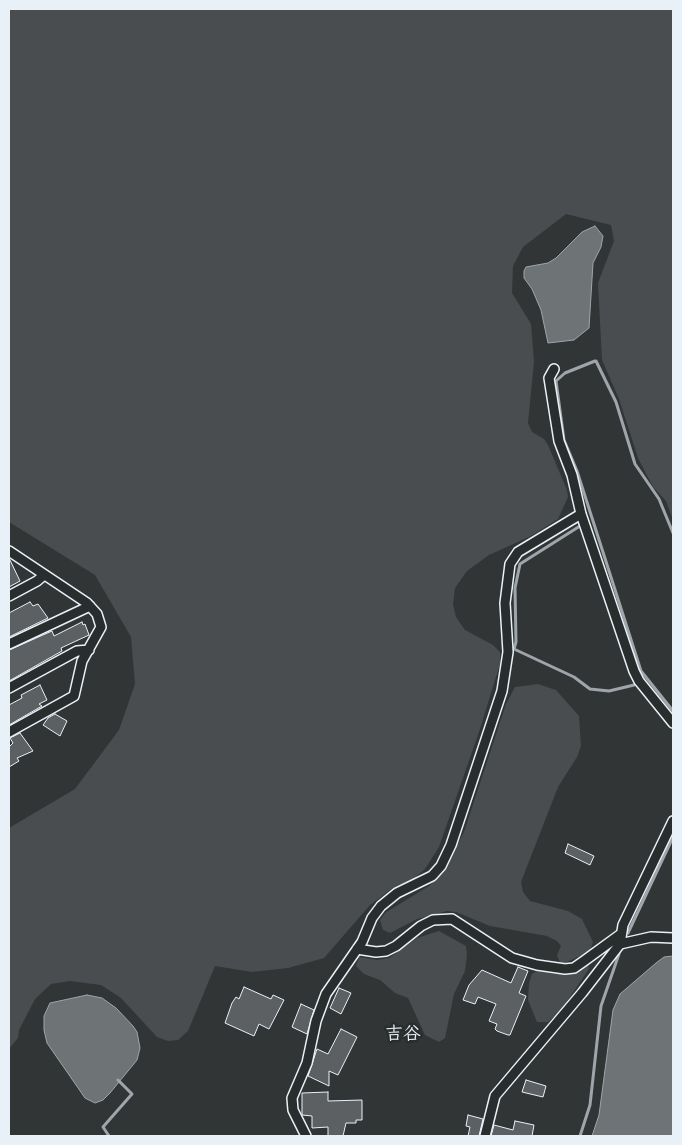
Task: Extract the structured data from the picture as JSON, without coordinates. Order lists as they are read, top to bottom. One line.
{"districts":["吉谷"]}
